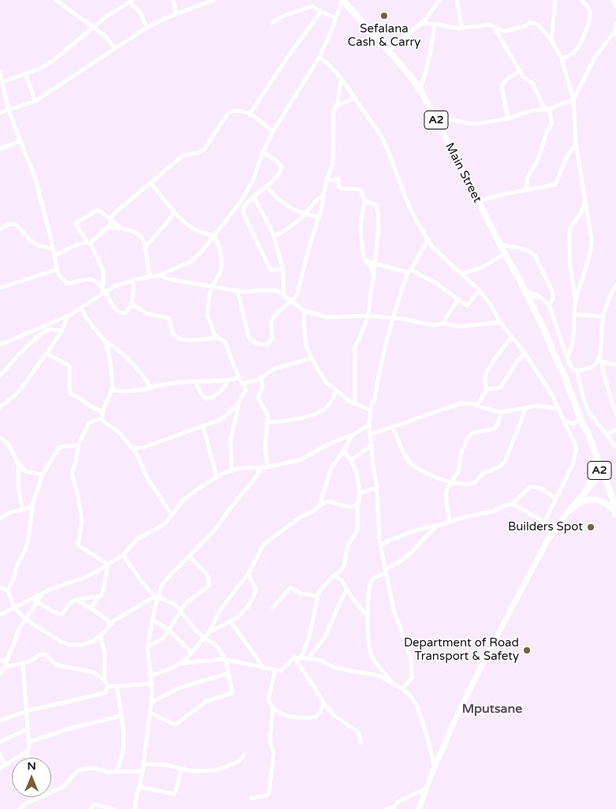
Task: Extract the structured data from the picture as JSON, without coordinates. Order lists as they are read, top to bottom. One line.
{"streets":{"highway":["A2","Main Street"]},"crossings":[["A2","Main Street"]],"districts":["Mputsane"],"places":["Sefalana Cash & Carry","Builders Spot","Department of Road Transport & Safety"],"north":"top"}
